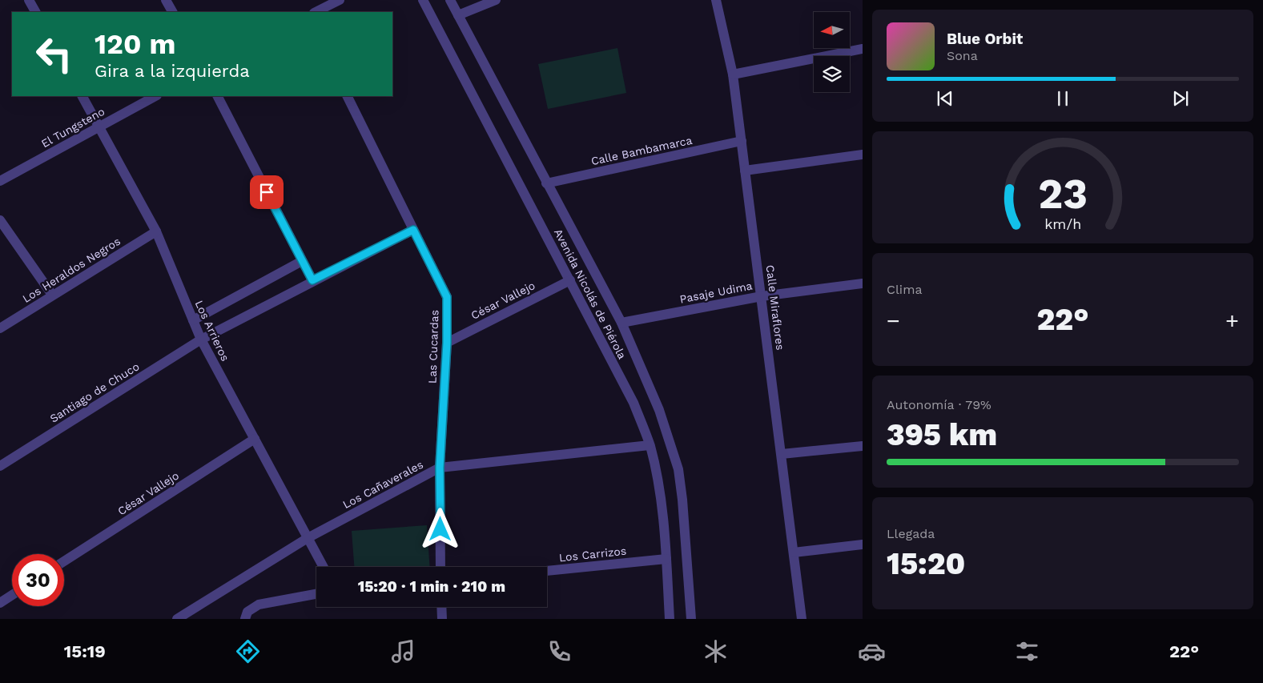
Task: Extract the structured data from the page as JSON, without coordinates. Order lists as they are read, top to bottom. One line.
{"streets":{"street":["El Tungsteno","Calle Bambamarca","Los Heraldos Negros","Pasaje Udima","Avenida Nicolás de Piérola","César Vallejo","Calle Miraflores","Los Arrieros","Las Cucardas","Santiago de Chuco","Los Cañaverales","Los Carrizos"]},"crossings":[["El Tungsteno","Los Arrieros"],["Calle Bambamarca","Avenida Nicolás de Piérola"],["Calle Bambamarca","Calle Miraflores"],["Los Heraldos Negros","Los Arrieros"],["Pasaje Udima","Avenida Nicolás de Piérola"],["Pasaje Udima","Calle Miraflores"],["Avenida Nicolás de Piérola","César Vallejo"],["Avenida Nicolás de Piérola","Los Cañaverales"],["Avenida Nicolás de Piérola","Los Carrizos"],["César Vallejo","Los Arrieros"],["César Vallejo","Las Cucardas"],["Los Arrieros","Santiago de Chuco"],["Los Arrieros","Los Cañaverales"],["Las Cucardas","Santiago de Chuco"],["Las Cucardas","Los Cañaverales"]],"north":"left","page":{"turn":["120 m","Gira a la izquierda"],"song":["Blue Orbit","Sona"],"tile":["Clima",["Autonomía · 79%","395 km"],["Llegada","15:20"]],"heat":["−","22°","+"],"limit":"30","trip":"15:20 · 1 min · 210 m","tabs":["15:19","22°"],"gauge":["23","km/h"]}}
